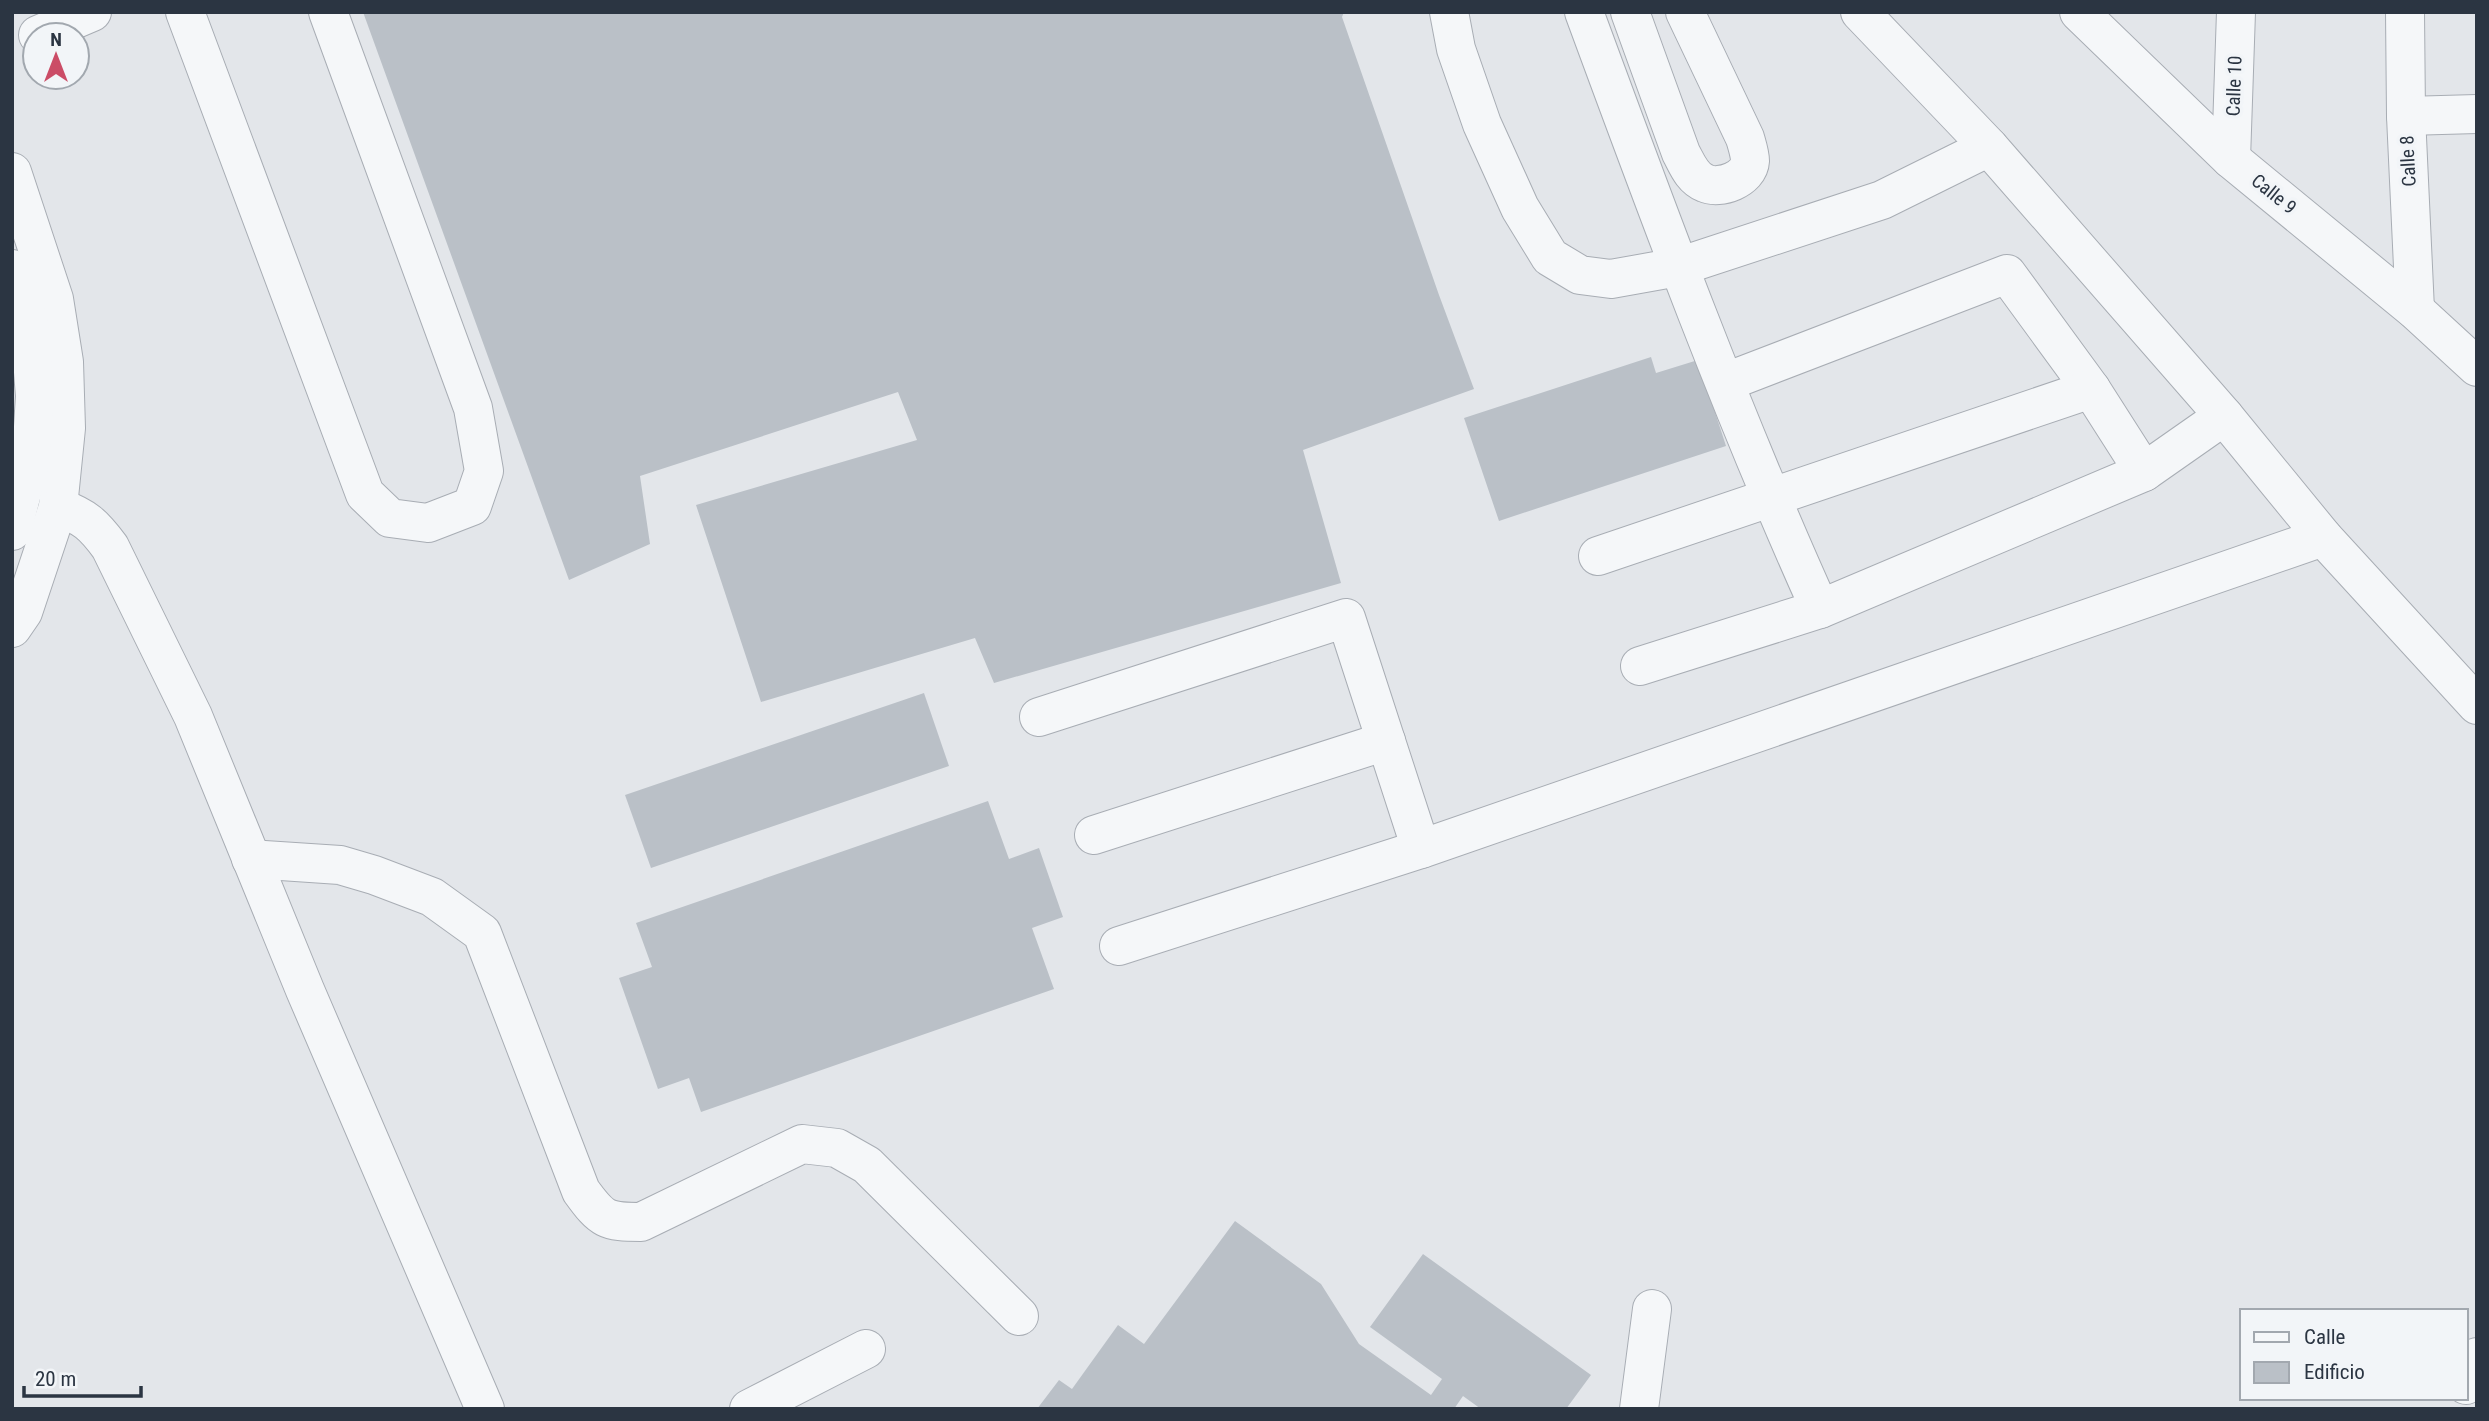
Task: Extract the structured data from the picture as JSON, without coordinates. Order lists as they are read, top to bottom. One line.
{"streets":{"street":["Calle 10","Calle 8","Calle 9"]},"crossings":[["Calle 10","Calle 9"],["Calle 8","Calle 9"]],"legend":["Calle","Edificio"],"scale_bar":"20 m","north":"top"}
